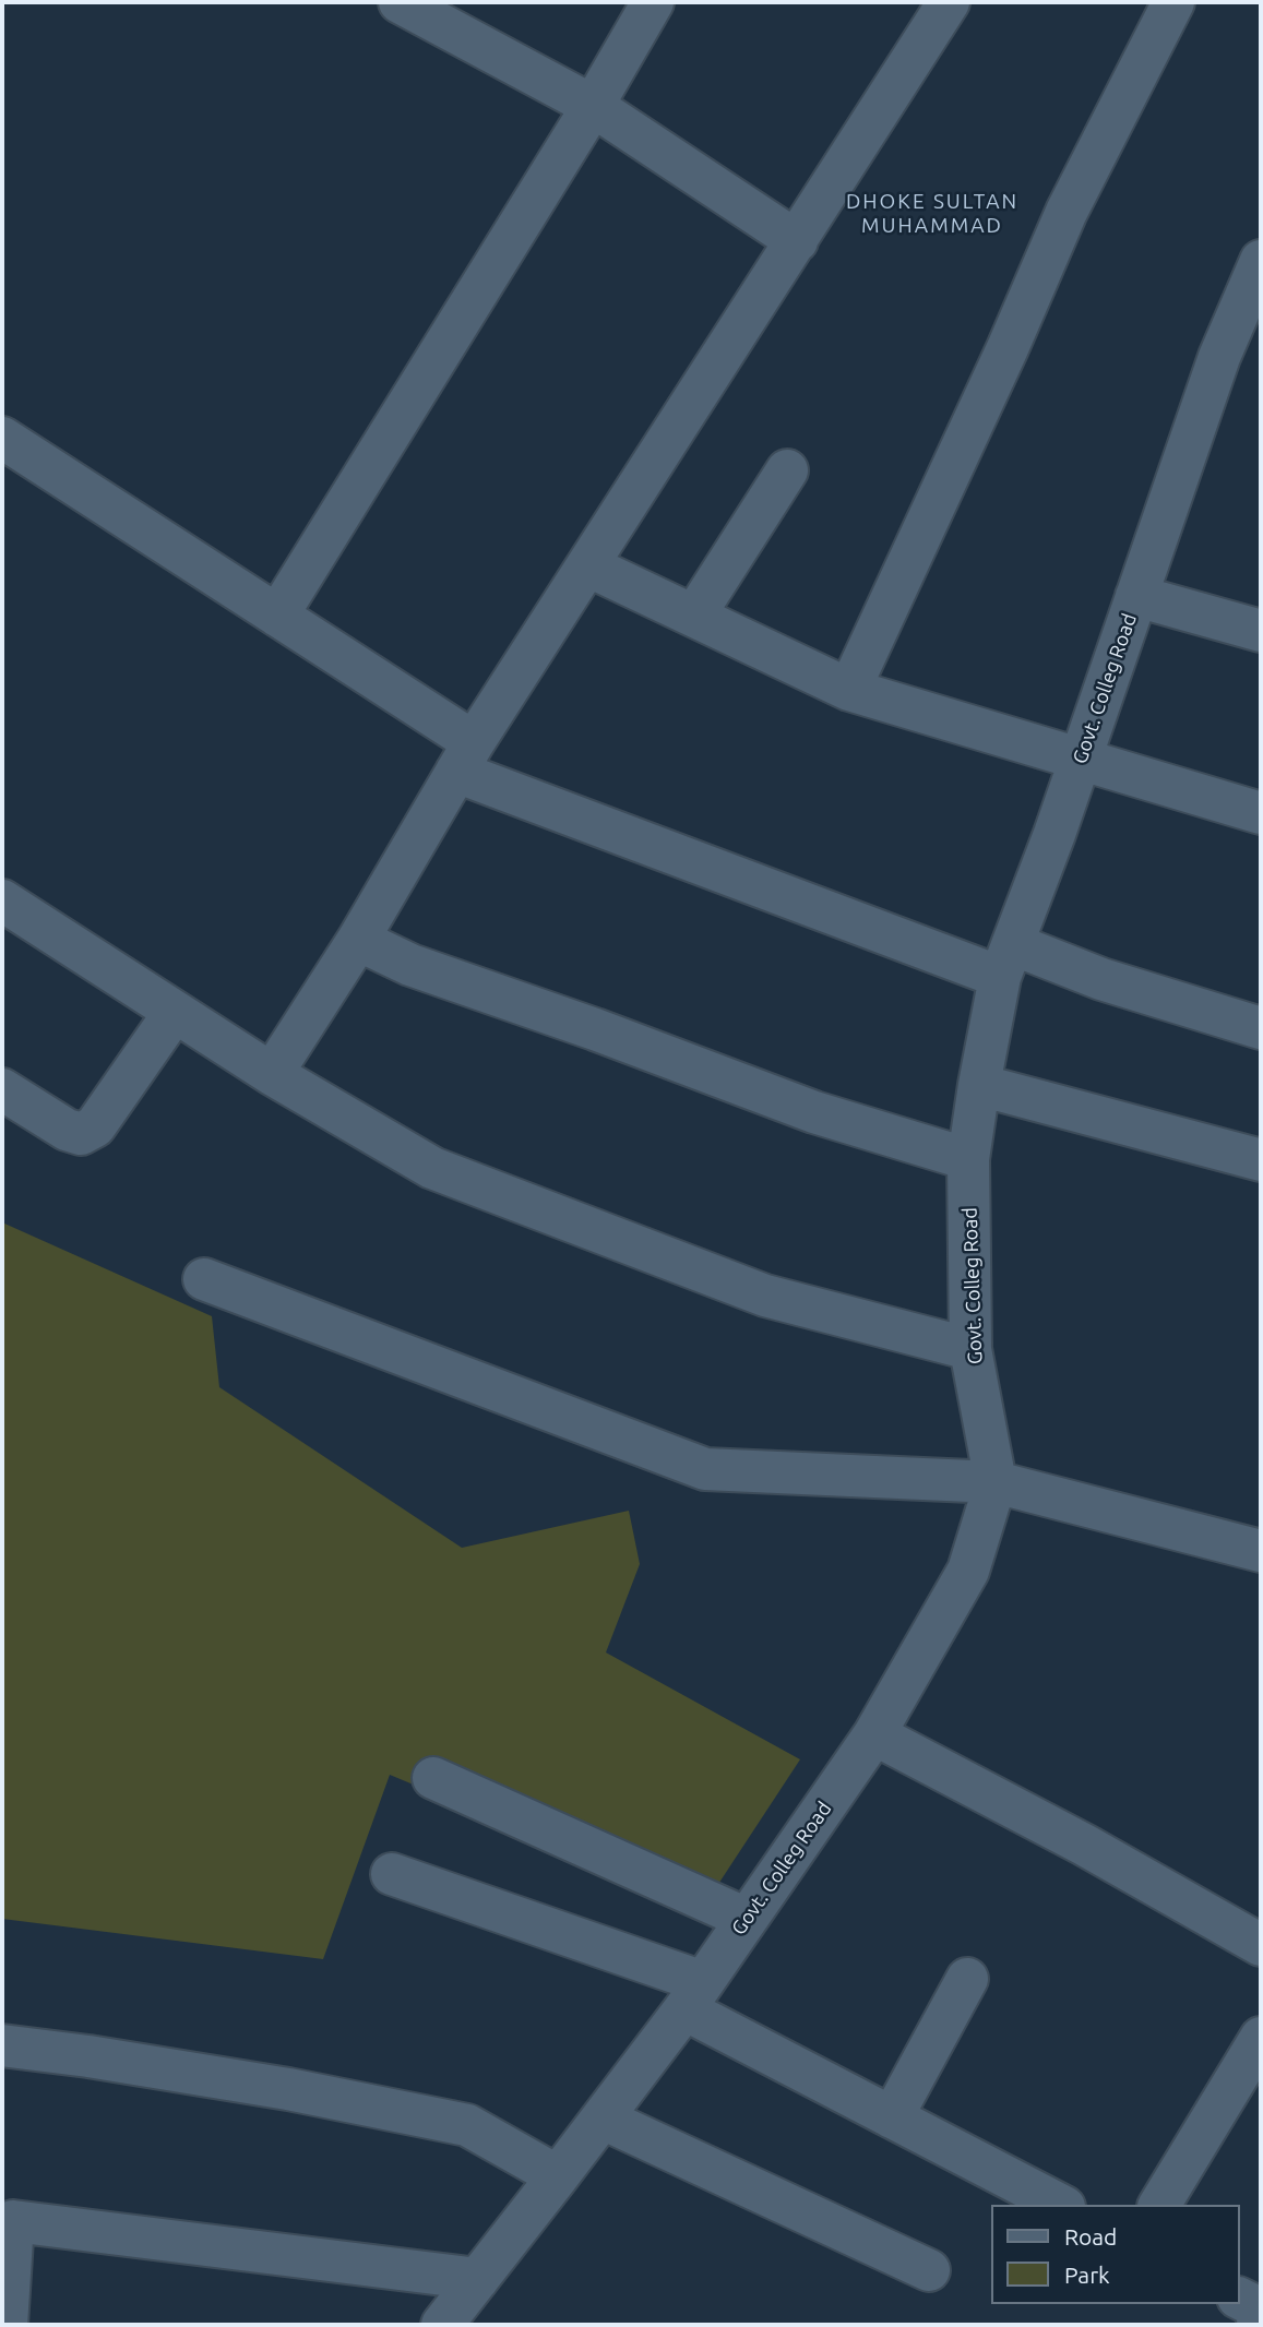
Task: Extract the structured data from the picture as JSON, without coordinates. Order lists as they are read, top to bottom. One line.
{"streets":{"street":["Govt. Colleg Road"]},"districts":["DHOKE SULTAN MUHAMMAD"],"legend":["Road","Park"]}
